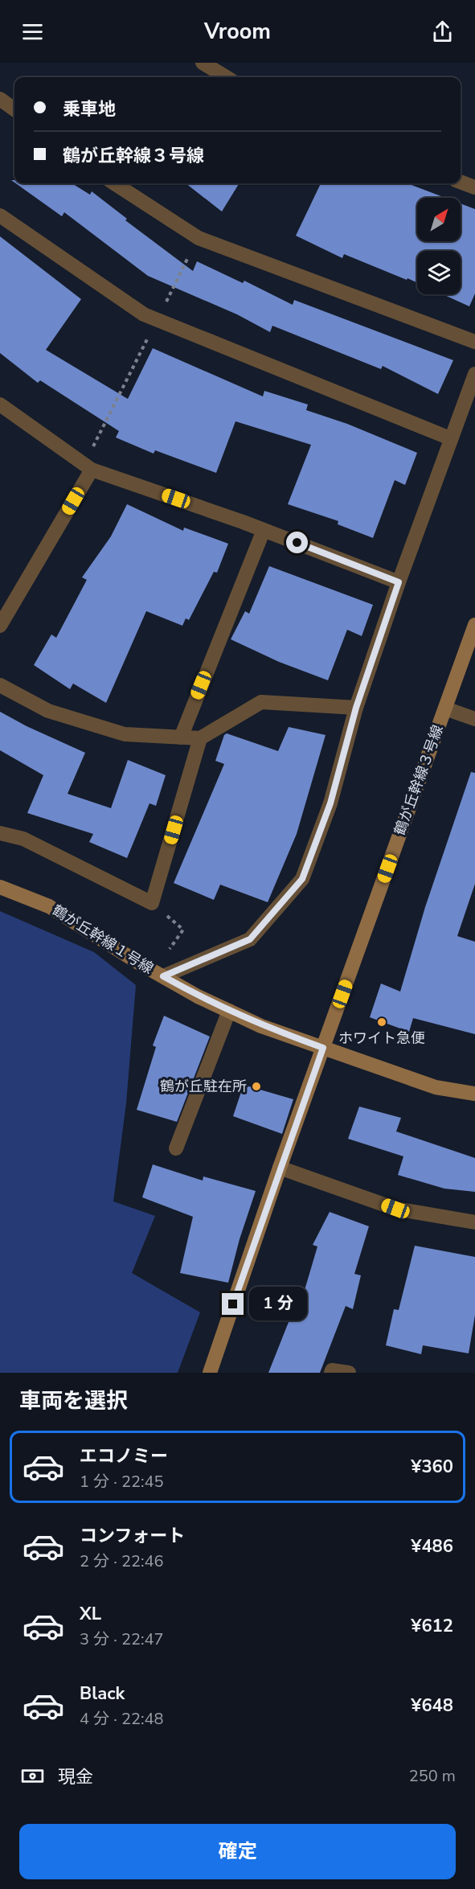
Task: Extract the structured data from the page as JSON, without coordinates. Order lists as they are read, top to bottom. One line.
{"streets":{"street":["鶴が丘幹線３号線","鶴が丘幹線１号線"]},"crossings":[["鶴が丘幹線３号線","鶴が丘幹線１号線"]],"places":["ホワイト急便","鶴が丘駐在所"],"north":"top right","page":{"header":"Vroom","banner":["乗車地","鶴が丘幹線３号線"],"bubble":"1 分","heading":"車両を選択","list":[{"name":"エコノミー","note":"1 分 · 22:45","value":"¥360"},{"name":"コンフォート","note":"2 分 · 22:46","value":"¥486"},{"name":"XL","note":"3 分 · 22:47","value":"¥612"},{"name":"Black","note":"4 分 · 22:48","value":"¥648"}],"pay":["現金","250 m"],"buttons":"確定"}}
